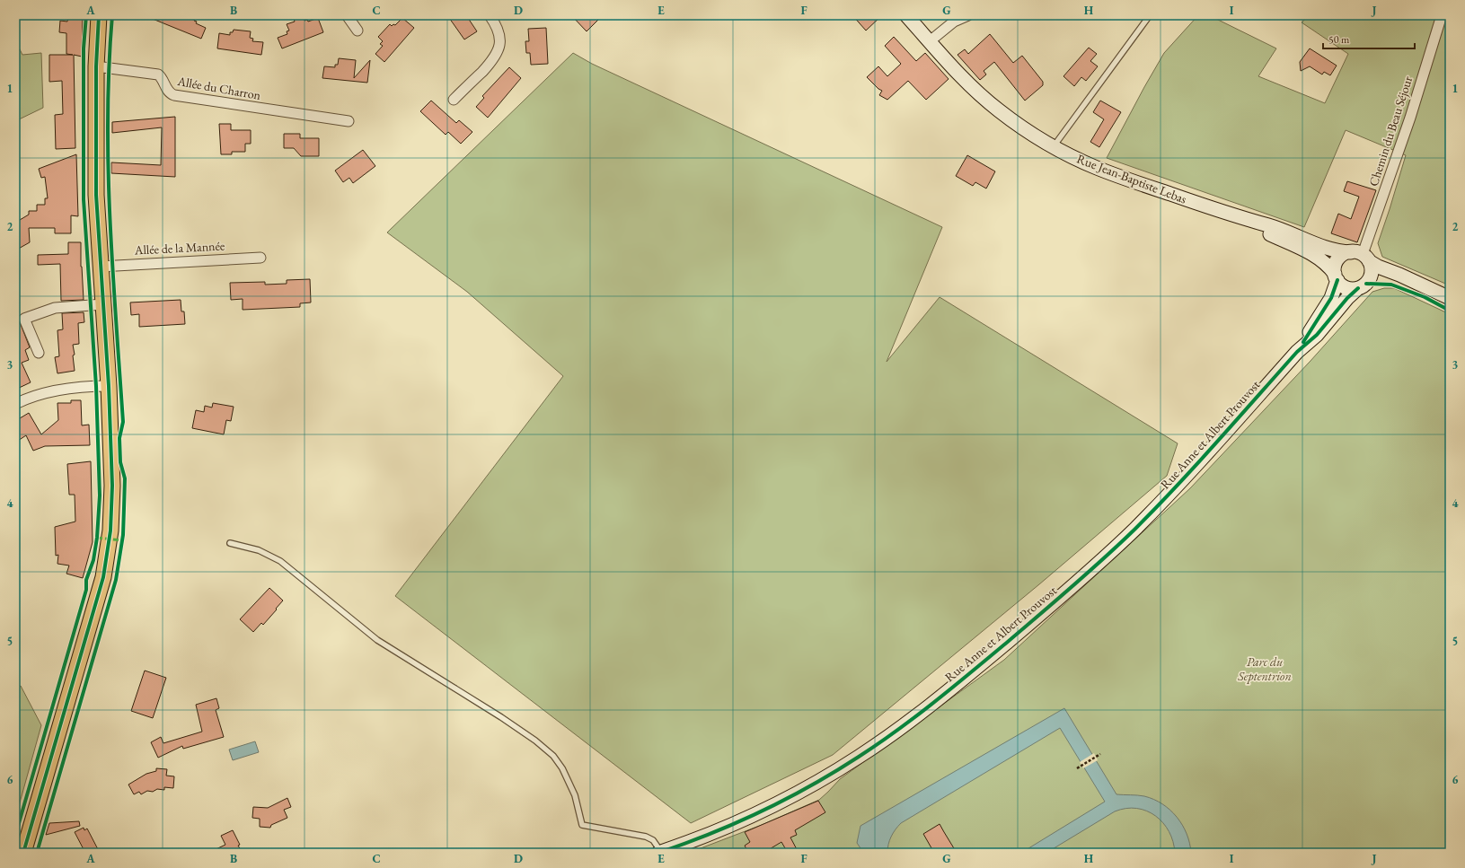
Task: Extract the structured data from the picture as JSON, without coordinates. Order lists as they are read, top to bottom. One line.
{"streets":{"street":["Allée du Charron","Chemin du Beau Séjour","Rue Jean-Baptiste Lebas","Allée de la Mannée","Rue Anne et Albert Prouvost"]},"crossings":[["Chemin du Beau Séjour","Rue Jean-Baptiste Lebas"],["Chemin du Beau Séjour","Rue Anne et Albert Prouvost"],["Rue Jean-Baptiste Lebas","Rue Anne et Albert Prouvost"]],"parks":["Parc du Septentrion"],"scale_bar":"50 m","grid":{"columns":["A","B","C","D","E","F","G","H","I","J"],"rows":["1","2","3","4","5","6"]}}
